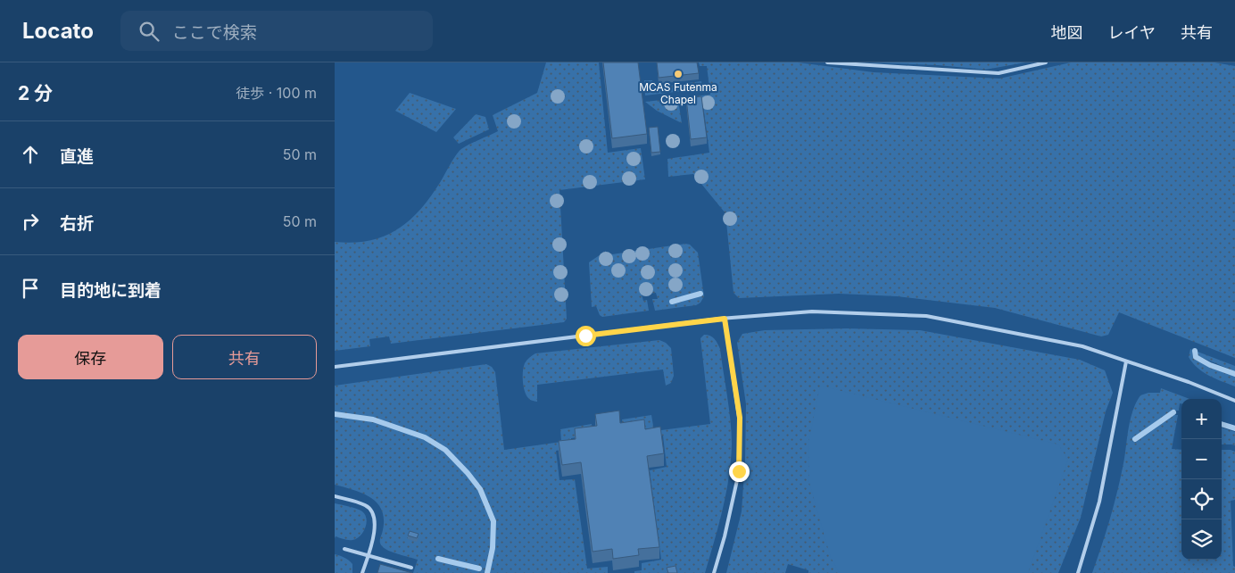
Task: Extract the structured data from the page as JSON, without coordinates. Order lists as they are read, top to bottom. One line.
{"places":["MCAS Futenma Chapel"],"page":{"header":"Locato","search":"ここで検索","nav":["地図","レイヤ","共有"],"heading":["2 分","徒歩 · 100 m"],"list":[["直進","50 m"],["右折","50 m"],"目的地に到着"],"buttons":["保存","共有"],"map_buttons":["+","−"]}}
